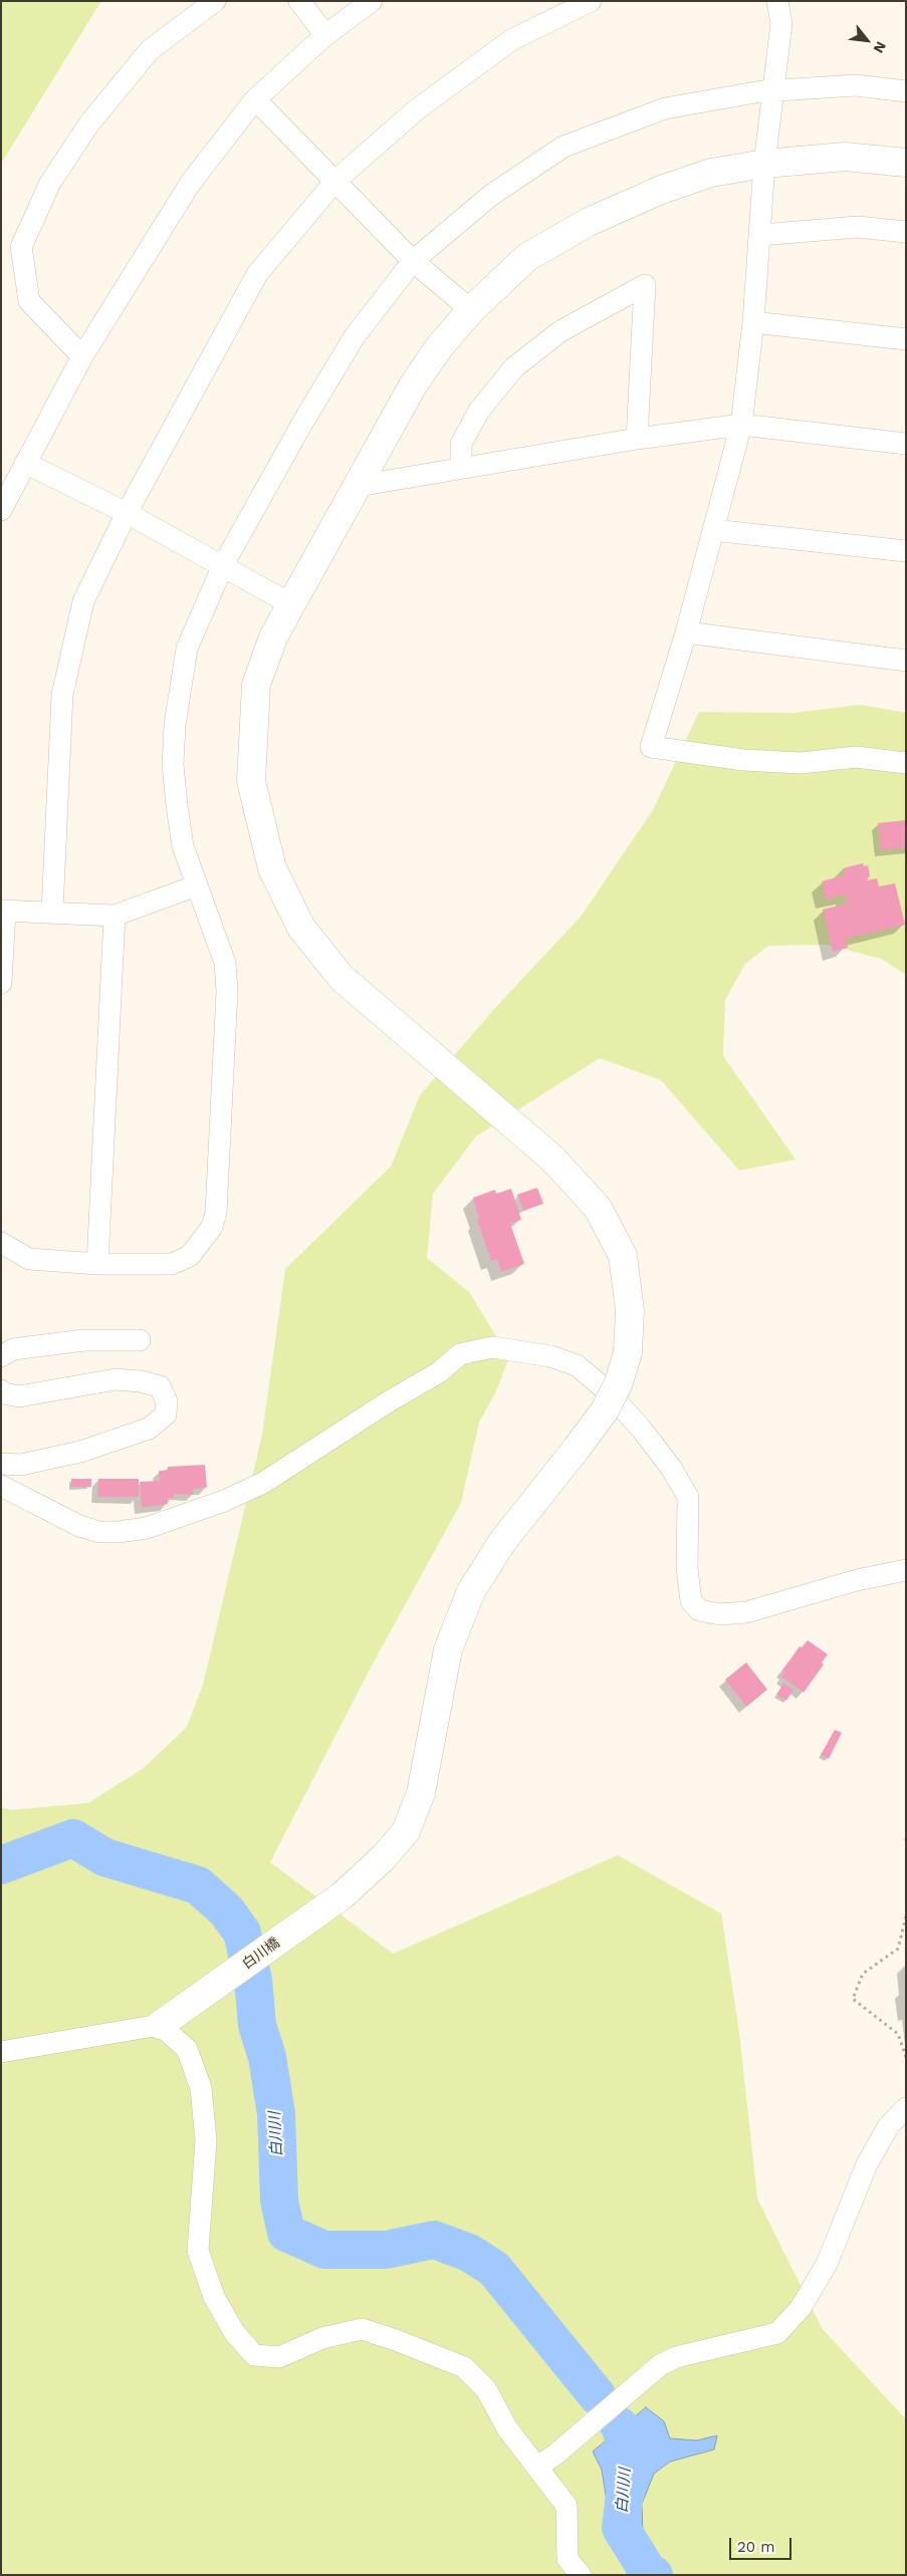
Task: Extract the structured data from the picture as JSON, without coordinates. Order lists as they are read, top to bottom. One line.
{"streets":{"street":["白川橋"]},"water":["白川川"],"scale_bar":"20 m","north":"bottom right"}
